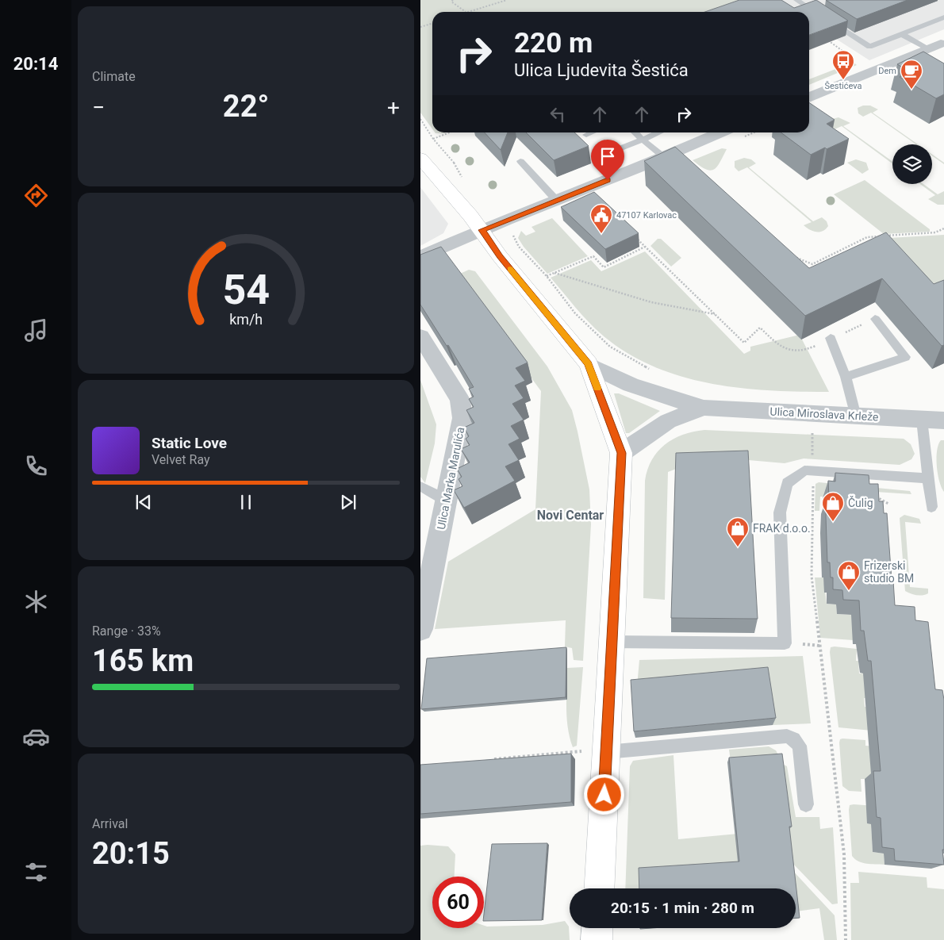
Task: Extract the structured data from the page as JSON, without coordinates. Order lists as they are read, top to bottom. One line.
{"streets":{"street":["Ulica Miroslava Krleže","Ulica Marka Marulića"]},"districts":["Novi Centar"],"places":{"bus stop":["Šestićeva"],"cafe":["Dem"],"public building":["47107 Karlovac"],"shop":["Čulig","FRAK d.o.o.","Frizerski studio BM"]},"page":{"tabs":"20:14","tile":["Climate",["Range · 33%","165 km"],["Arrival","20:15"]],"turn":["220 m","Ulica Ljudevita Šestića"],"heat":["−","22°","+"],"song":["Static Love","Velvet Ray"],"limit":"60","trip":"20:15 · 1 min · 280 m","gauge":["54","km/h"]}}
